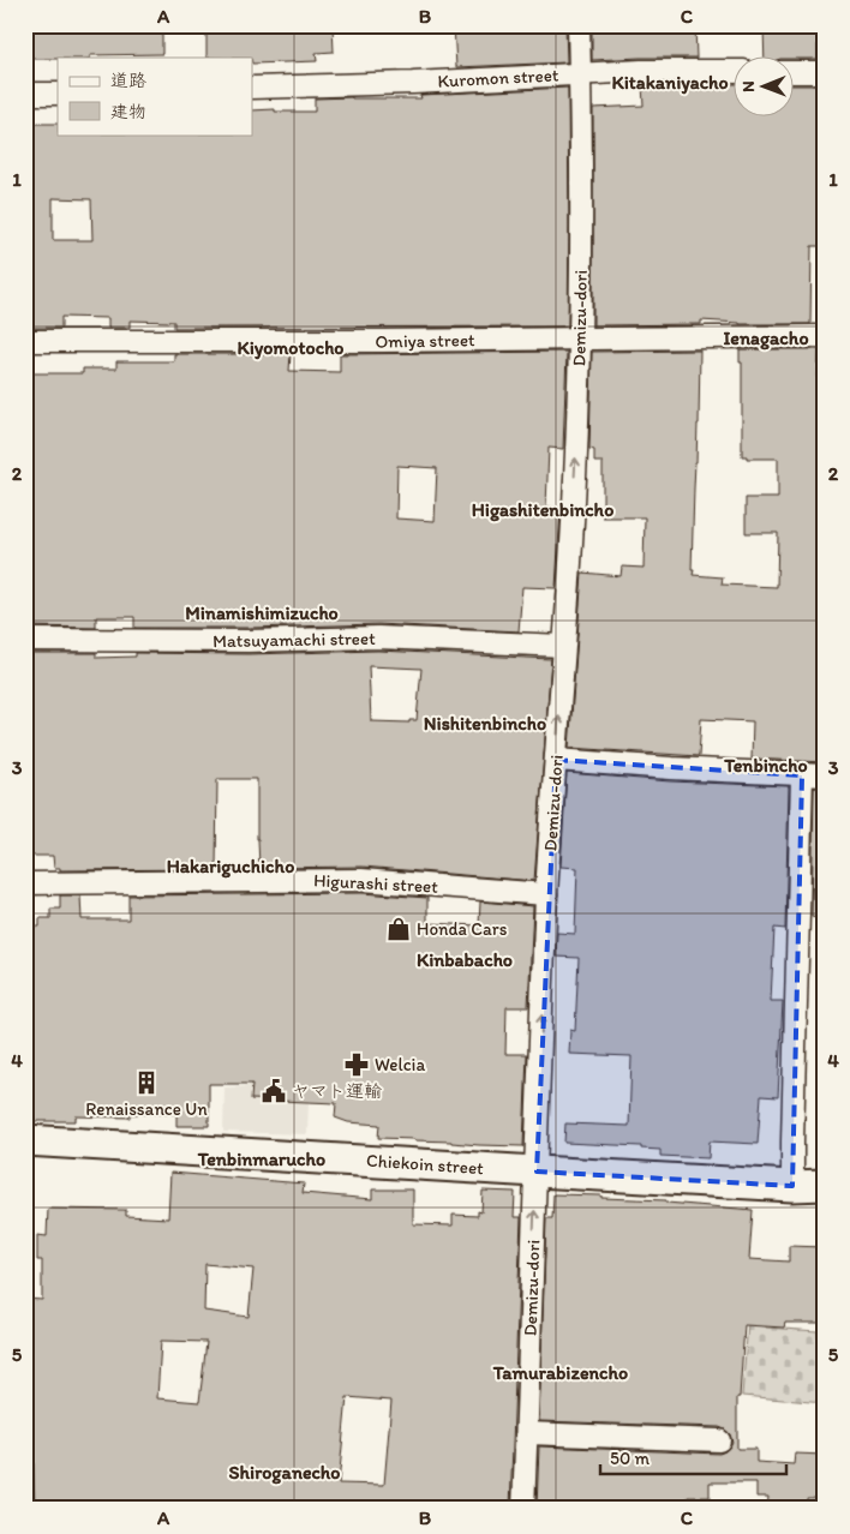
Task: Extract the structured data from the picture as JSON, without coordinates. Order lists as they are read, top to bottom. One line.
{"streets":{"street":["Kuromon street","Demizu-dori","Omiya street","Matsuyamachi street","Higurashi street","Chiekoin street"]},"crossings":[["Kuromon street","Demizu-dori"],["Demizu-dori","Omiya street"],["Demizu-dori","Matsuyamachi street"],["Demizu-dori","Higurashi street"],["Demizu-dori","Chiekoin street"]],"one_way":["Demizu-dori"],"districts":["Kitakaniyacho","Ienagacho","Kiyomotocho","Higashitenbincho","Minamishimizucho","Nishitenbincho","Tenbincho","Hakariguchicho","Kinbabacho","Tenbinmarucho","Tamurabizencho","Shiroganecho"],"places":{"shop":["Honda Cars"],"pharmacy":["Welcia"],"building":["Renaissance Un"],"public building":["ヤマト運輸"]},"legend":["道路","建物"],"scale_bar":"50 m","north":"left","grid":{"columns":["A","B","C"],"rows":["1","2","3","4","5"]}}
